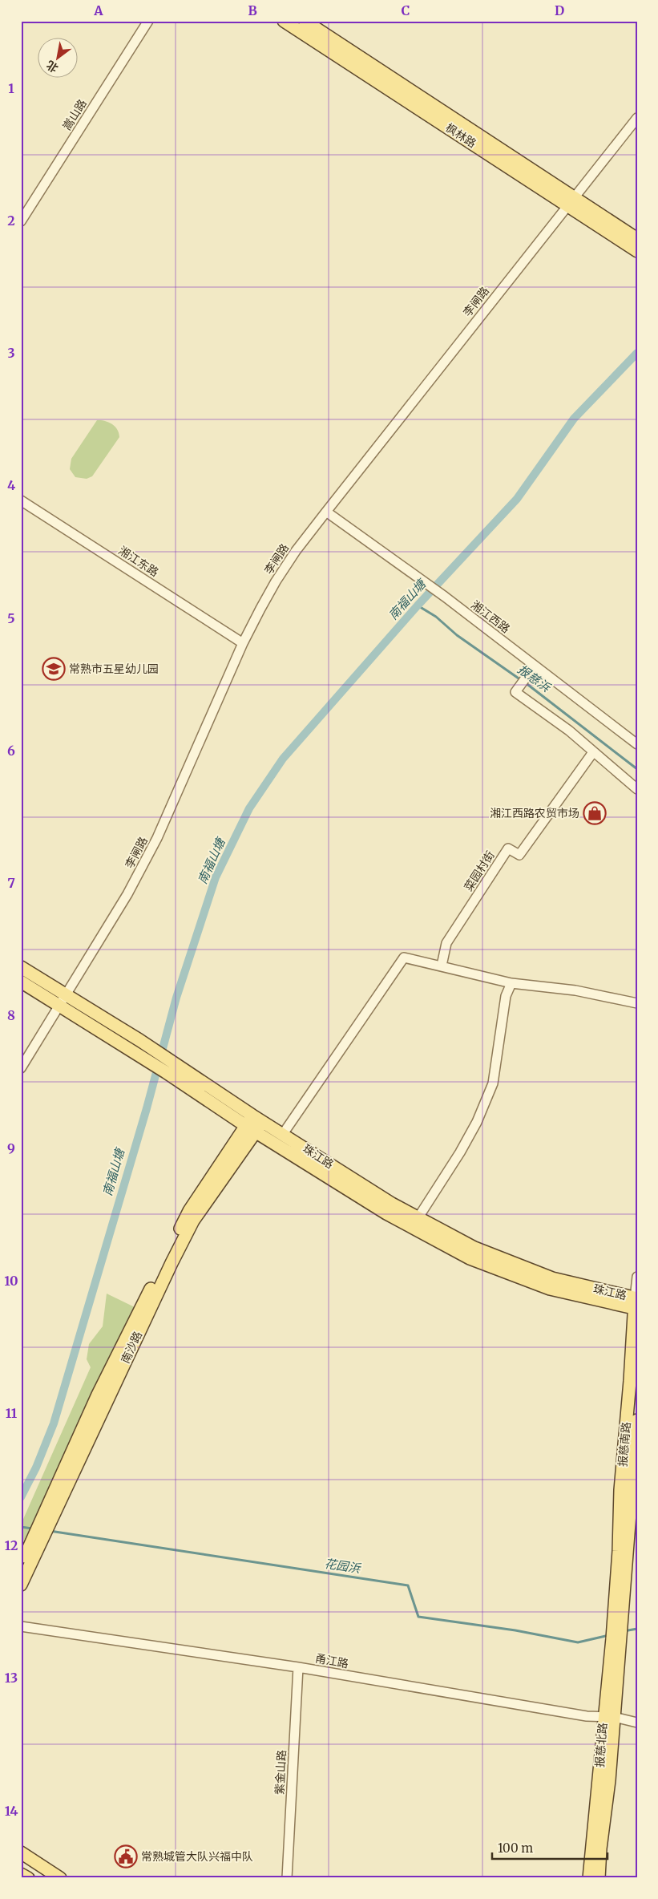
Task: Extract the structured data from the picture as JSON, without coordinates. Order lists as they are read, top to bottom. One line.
{"streets":{"main road":["枫林路","珠江路","南沙路","报慈南路","报慈北路"],"street":["嵩山路","李闸路","湘江东路","湘江西路","菜园村街","甬江路","紫金山路"]},"crossings":[["枫林路","李闸路"],["李闸路","湘江东路"],["李闸路","湘江西路"],["李闸路","珠江路"],["珠江路","南沙路"],["珠江路","报慈南路"],["报慈南路","报慈北路"],["甬江路","报慈北路"],["甬江路","紫金山路"]],"water":["南福山塘","报慈浜","花园浜"],"places":{"school or university":["常熟市五星幼儿园"],"shop":["湘江西路农贸市场"],"public building":["常熟城管大队兴福中队"]},"scale_bar":"100 m","north":"bottom left","grid":{"columns":["A","B","C","D"],"rows":["1","2","3","4","5","6","7","8","9","10","11","12","13","14"]}}
